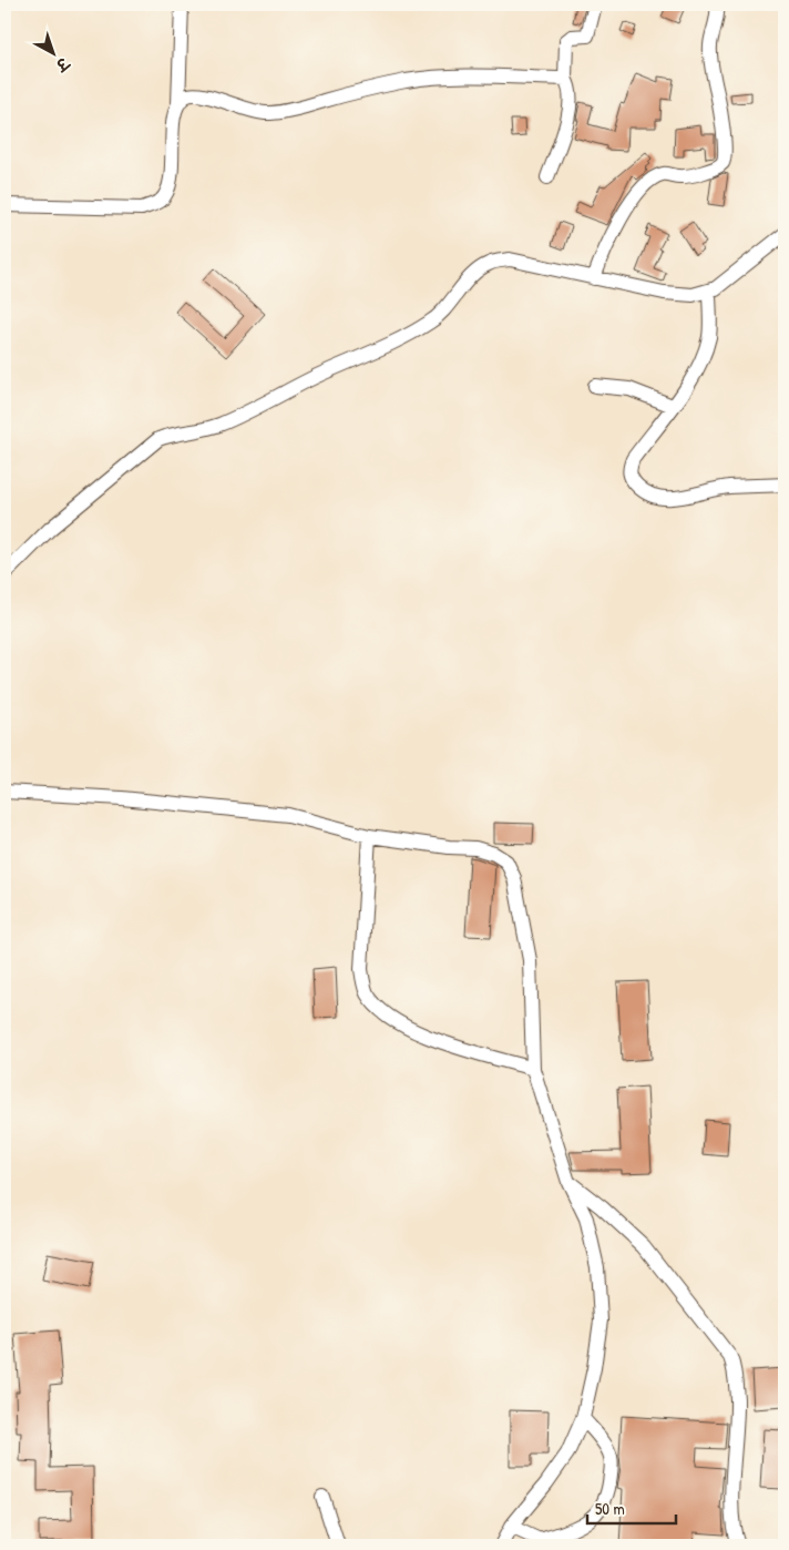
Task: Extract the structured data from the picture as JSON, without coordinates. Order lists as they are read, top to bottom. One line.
{"scale_bar":"50 m","north":"bottom right"}
